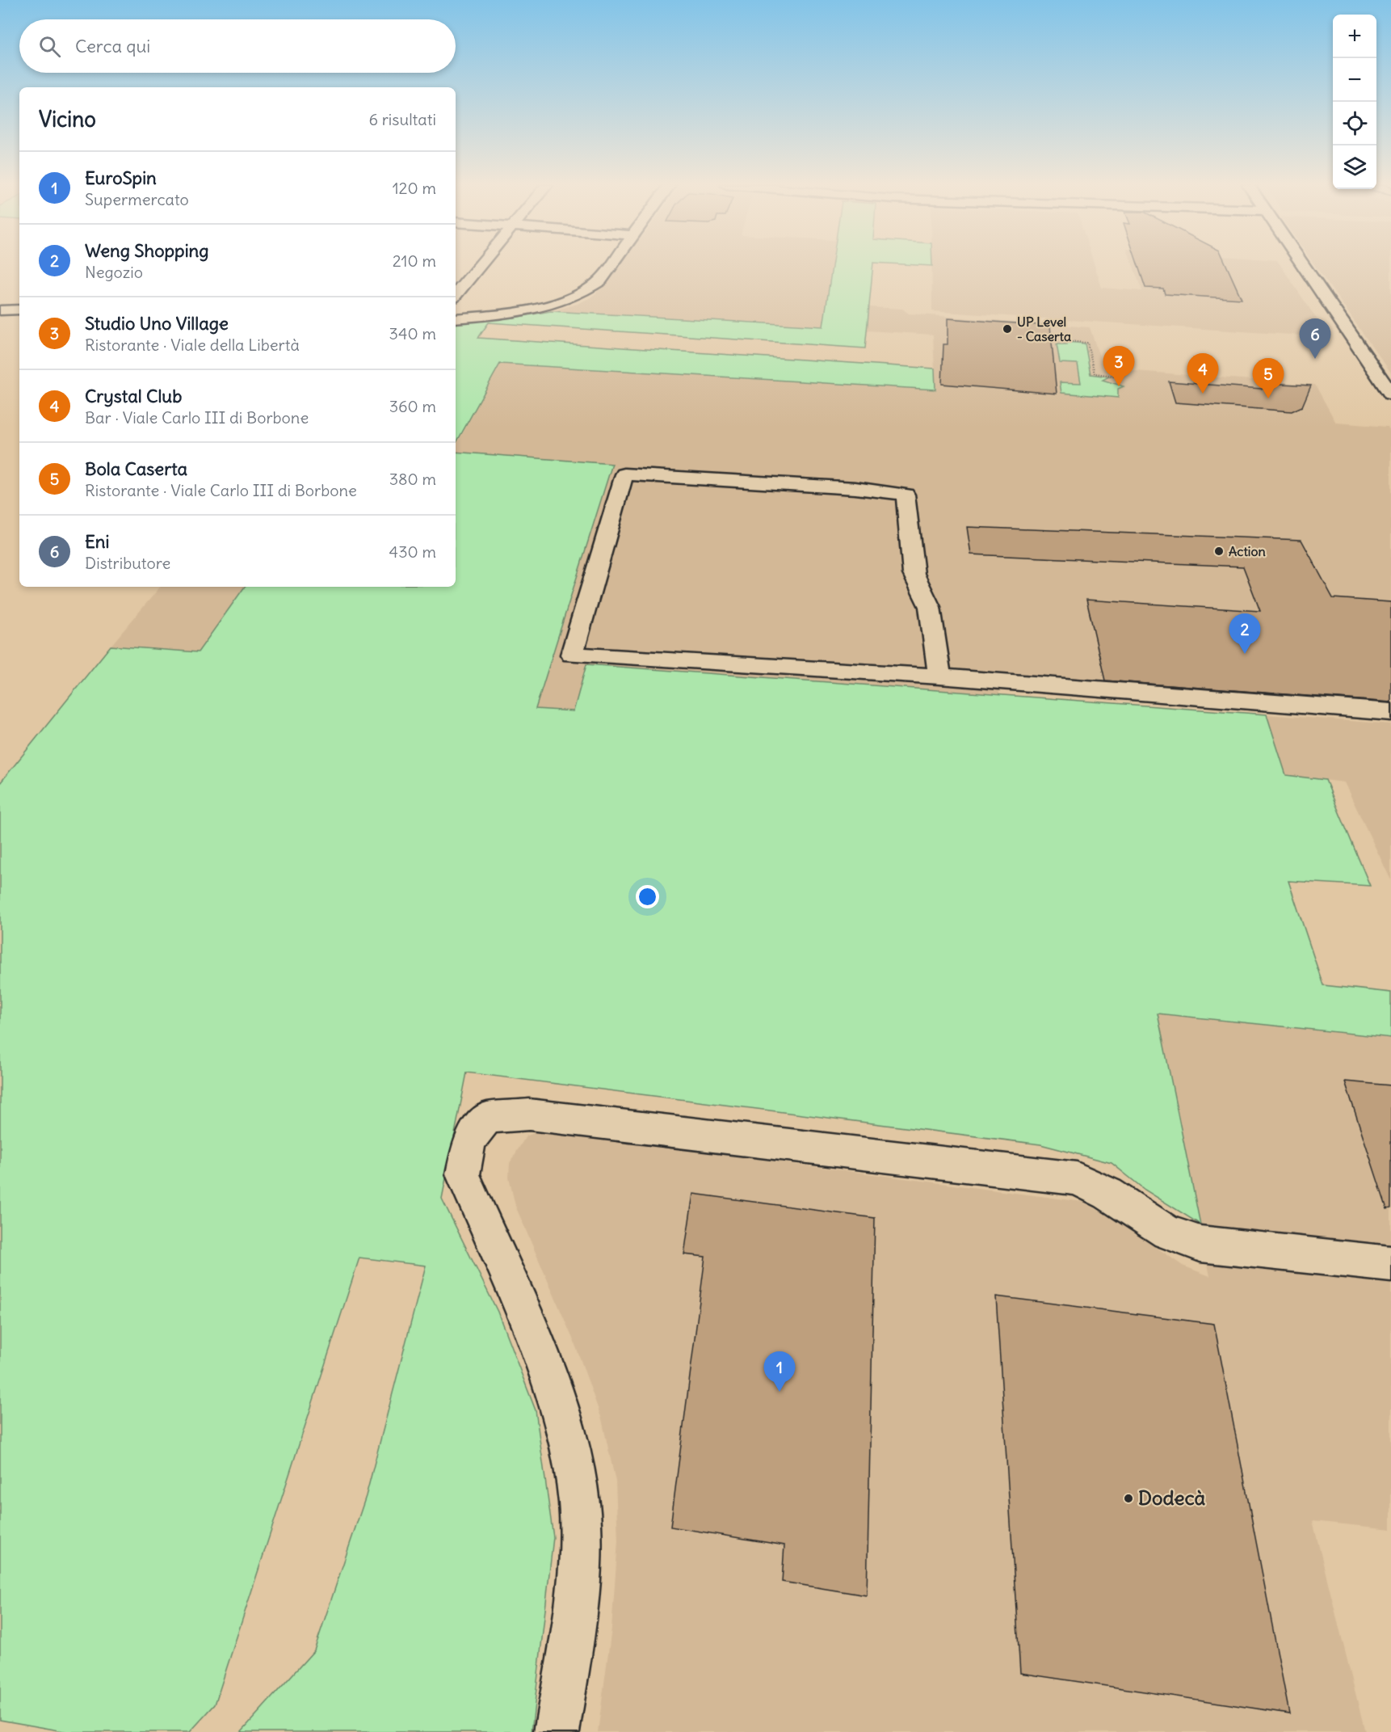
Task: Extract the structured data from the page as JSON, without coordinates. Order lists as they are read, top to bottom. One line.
{"places":["UP Level - Caserta","Action","Dodecà"],"page":{"map_buttons":["+","−"],"search":"Cerca qui","heading":["Vicino","6 risultati"],"list":[{"mark":"1","name":"EuroSpin","note":"Supermercato","value":"120 m"},{"mark":"2","name":"Weng Shopping","note":"Negozio","value":"210 m"},{"mark":"3","name":"Studio Uno Village","note":"Ristorante · Viale della Libertà","value":"340 m"},{"mark":"4","name":"Crystal Club","note":"Bar · Viale Carlo III di Borbone","value":"360 m"},{"mark":"5","name":"Bola Caserta","note":"Ristorante · Viale Carlo III di Borbone","value":"380 m"},{"mark":"6","name":"Eni","note":"Distributore","value":"430 m"}],"pins":["6","3","4","5","2","1"]}}
